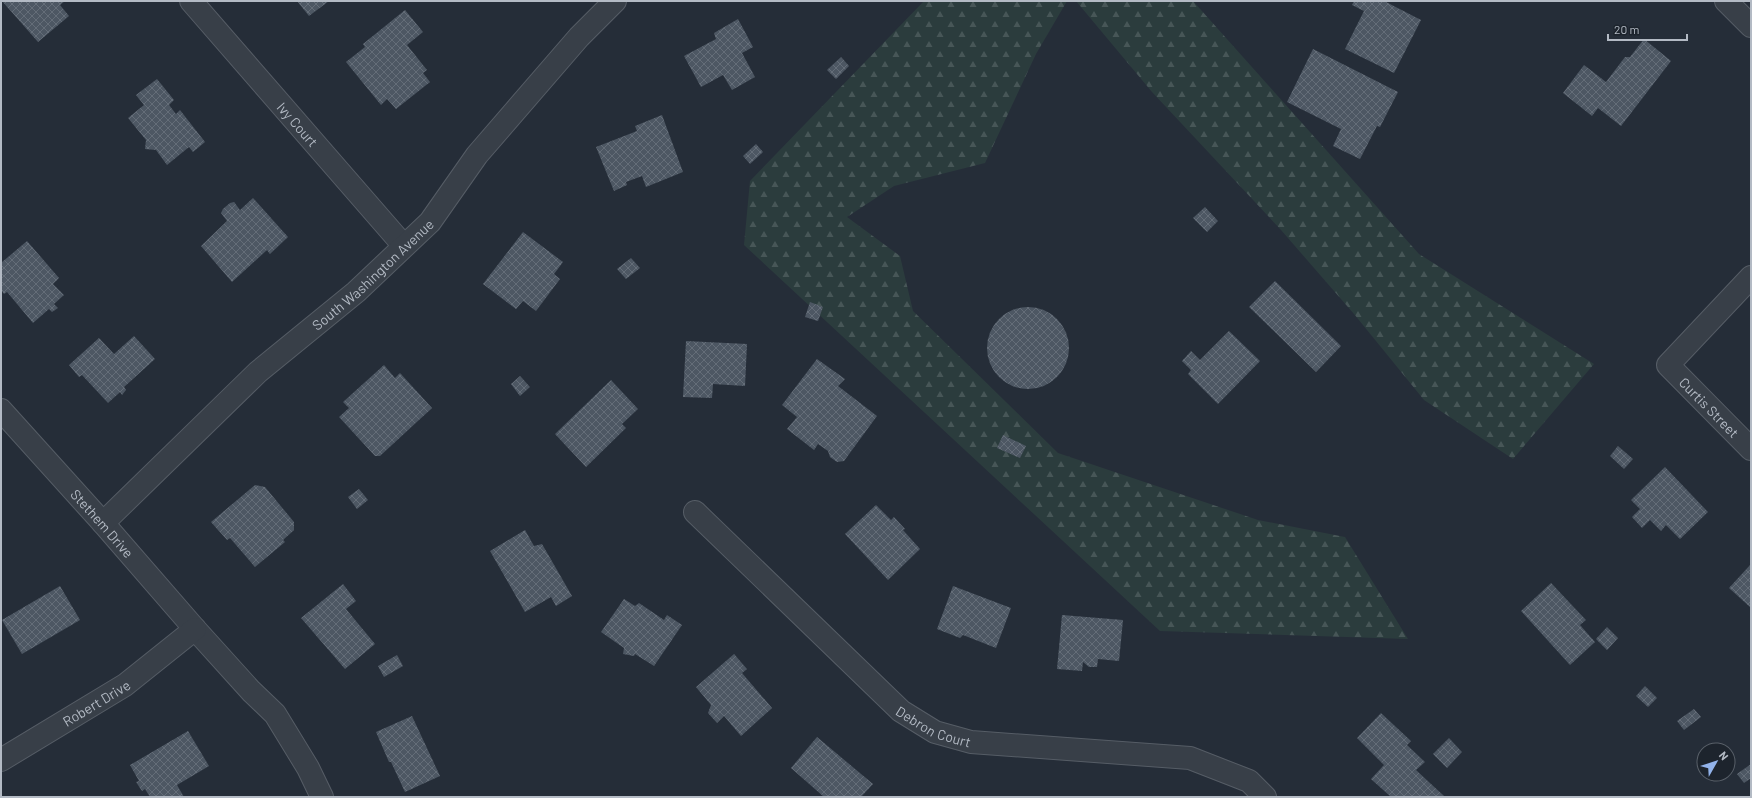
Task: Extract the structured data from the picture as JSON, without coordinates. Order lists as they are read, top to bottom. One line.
{"streets":{"street":["Ivy Court","South Washington Avenue","Curtis Street","Stethem Drive","Robert Drive","Debron Court"]},"crossings":[["Ivy Court","South Washington Avenue"],["South Washington Avenue","Stethem Drive"],["Stethem Drive","Robert Drive"]],"scale_bar":"20 m","north":"top right"}
